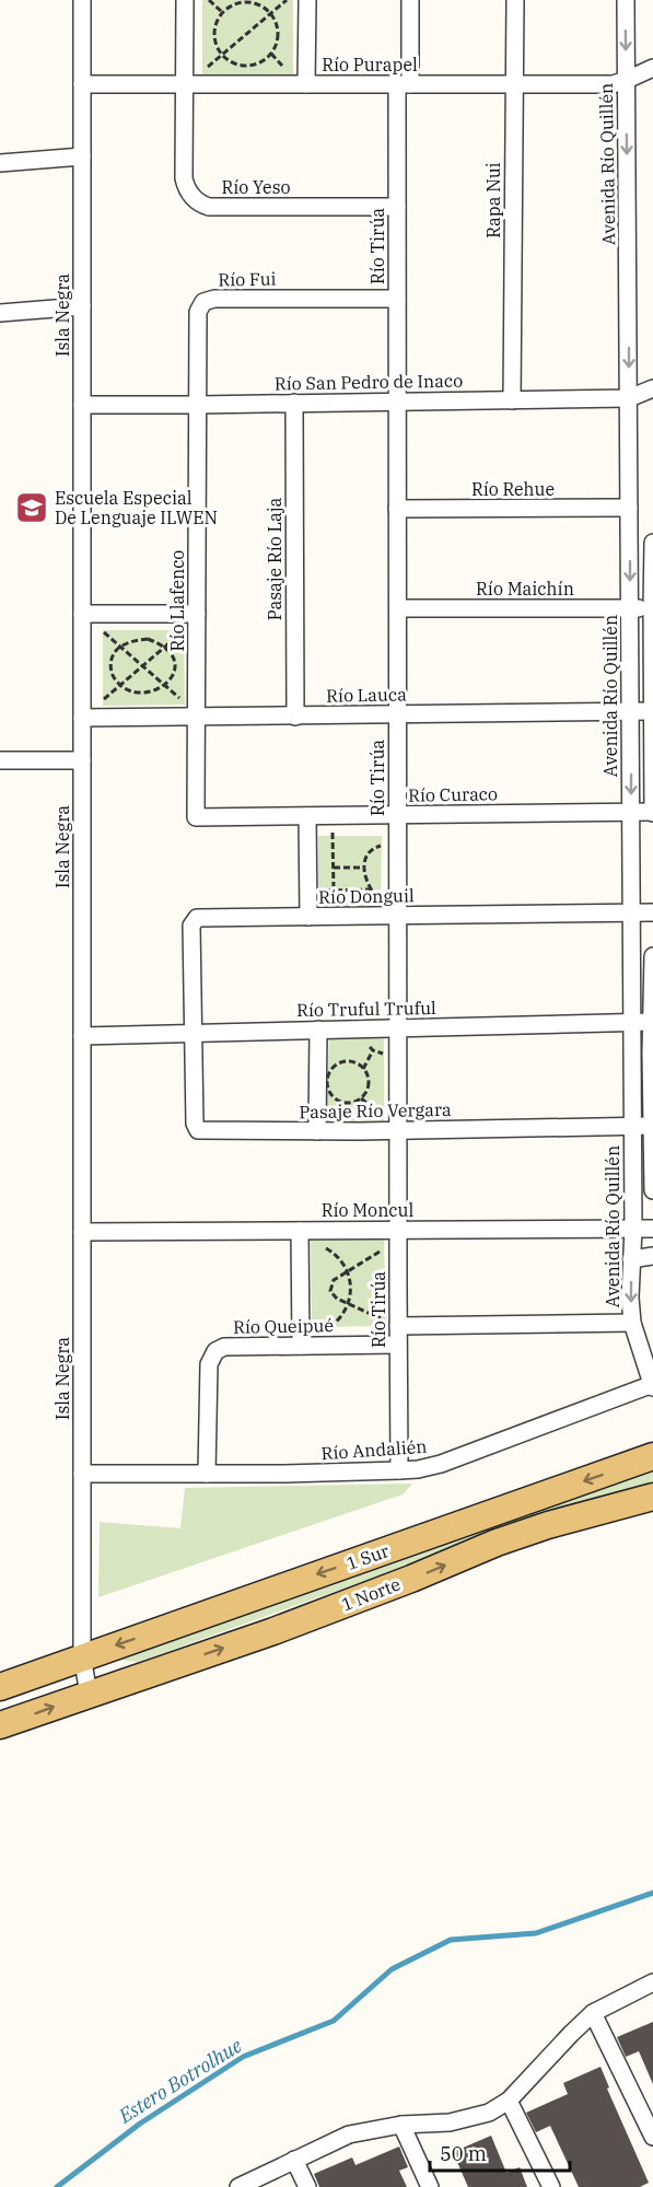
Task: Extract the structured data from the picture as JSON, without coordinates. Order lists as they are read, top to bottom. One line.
{"streets":{"main road":["1 Sur","1 Norte"],"street":["Río Purapel","Avenida Río Quillén","Río Yeso","Rapa Nui","Río Tirúa","Río Fui","Isla Negra","Río San Pedro de Inaco","Río Rehue","Pasaje Río Laja","Río Maichín","Río Llafenco","Río Lauca","Río Curaco","Río Donguil","Río Truful Truful","Pasaje Río Vergara","Río Moncul","Río Queipué","Río Andalién"]},"crossings":[["Río Purapel","Avenida Río Quillén"],["Río Purapel","Río Yeso"],["Río Purapel","Rapa Nui"],["Río Purapel","Río Tirúa"],["Río Purapel","Isla Negra"],["Avenida Río Quillén","Río San Pedro de Inaco"],["Avenida Río Quillén","Río Rehue"],["Avenida Río Quillén","Río Maichín"],["Avenida Río Quillén","Río Lauca"],["Avenida Río Quillén","Río Curaco"],["Avenida Río Quillén","Río Donguil"],["Avenida Río Quillén","Río Truful Truful"],["Avenida Río Quillén","Pasaje Río Vergara"],["Avenida Río Quillén","Río Moncul"],["Avenida Río Quillén","Río Andalién"],["Río Yeso","Río Tirúa"],["Rapa Nui","Río San Pedro de Inaco"],["Río Tirúa","Río Fui"],["Río Tirúa","Río San Pedro de Inaco"],["Río Tirúa","Río Rehue"],["Río Tirúa","Río Maichín"],["Río Tirúa","Río Lauca"],["Río Tirúa","Río Curaco"],["Río Tirúa","Río Donguil"],["Río Tirúa","Río Truful Truful"],["Río Tirúa","Pasaje Río Vergara"],["Río Tirúa","Río Moncul"],["Río Tirúa","Río Queipué"],["Río Tirúa","Río Andalién"],["Río Fui","Río San Pedro de Inaco"],["Río Fui","Río Llafenco"],["Isla Negra","Río San Pedro de Inaco"],["Isla Negra","Río Lauca"],["Isla Negra","Río Truful Truful"],["Isla Negra","Río Moncul"],["Isla Negra","Río Andalién"],["Isla Negra","1 Sur"],["Isla Negra","1 Norte"],["Río San Pedro de Inaco","Pasaje Río Laja"],["Río San Pedro de Inaco","Río Llafenco"],["Pasaje Río Laja","Río Lauca"],["Río Llafenco","Río Lauca"],["Río Llafenco","Río Curaco"],["Río Lauca","Río Curaco"],["Río Donguil","Río Truful Truful"],["Río Donguil","Pasaje Río Vergara"],["Río Truful Truful","Pasaje Río Vergara"],["Río Queipué","Río Andalién"]],"one_way":["Avenida Río Quillén","1 Sur","1 Norte"],"water":["Estero Botrolhue"],"places":{"school or university":["Escuela Especial De Lenguaje ILWEN"]},"scale_bar":"50 m"}
